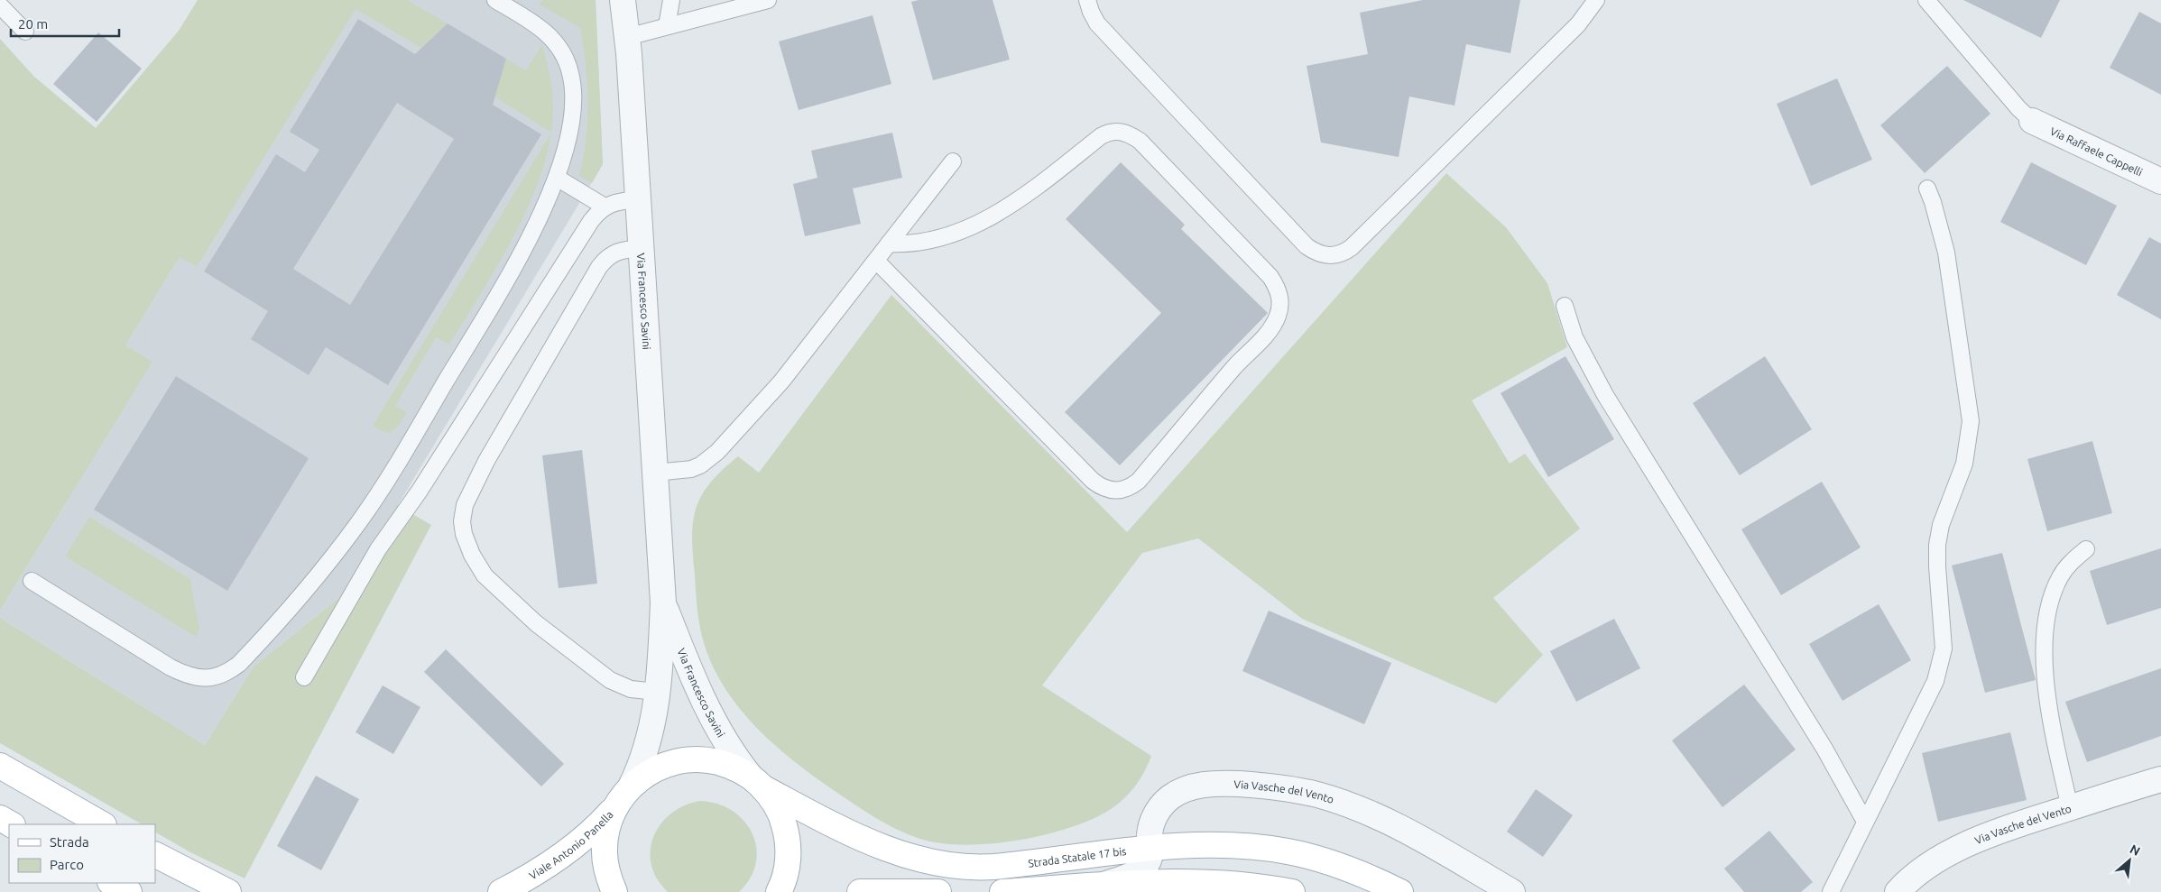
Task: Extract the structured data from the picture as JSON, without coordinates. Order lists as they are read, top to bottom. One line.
{"streets":{"main road":["Viale Antonio Panella","Strada Statale 17 bis"],"street":["Via Raffaele Cappelli","Via Francesco Savini","Via Vasche del Vento"]},"crossings":[["Via Francesco Savini","Strada Statale 17 bis"],["Via Vasche del Vento","Strada Statale 17 bis"],["Viale Antonio Panella","Strada Statale 17 bis"]],"legend":["Strada","Parco"],"scale_bar":"20 m","north":"top right"}
